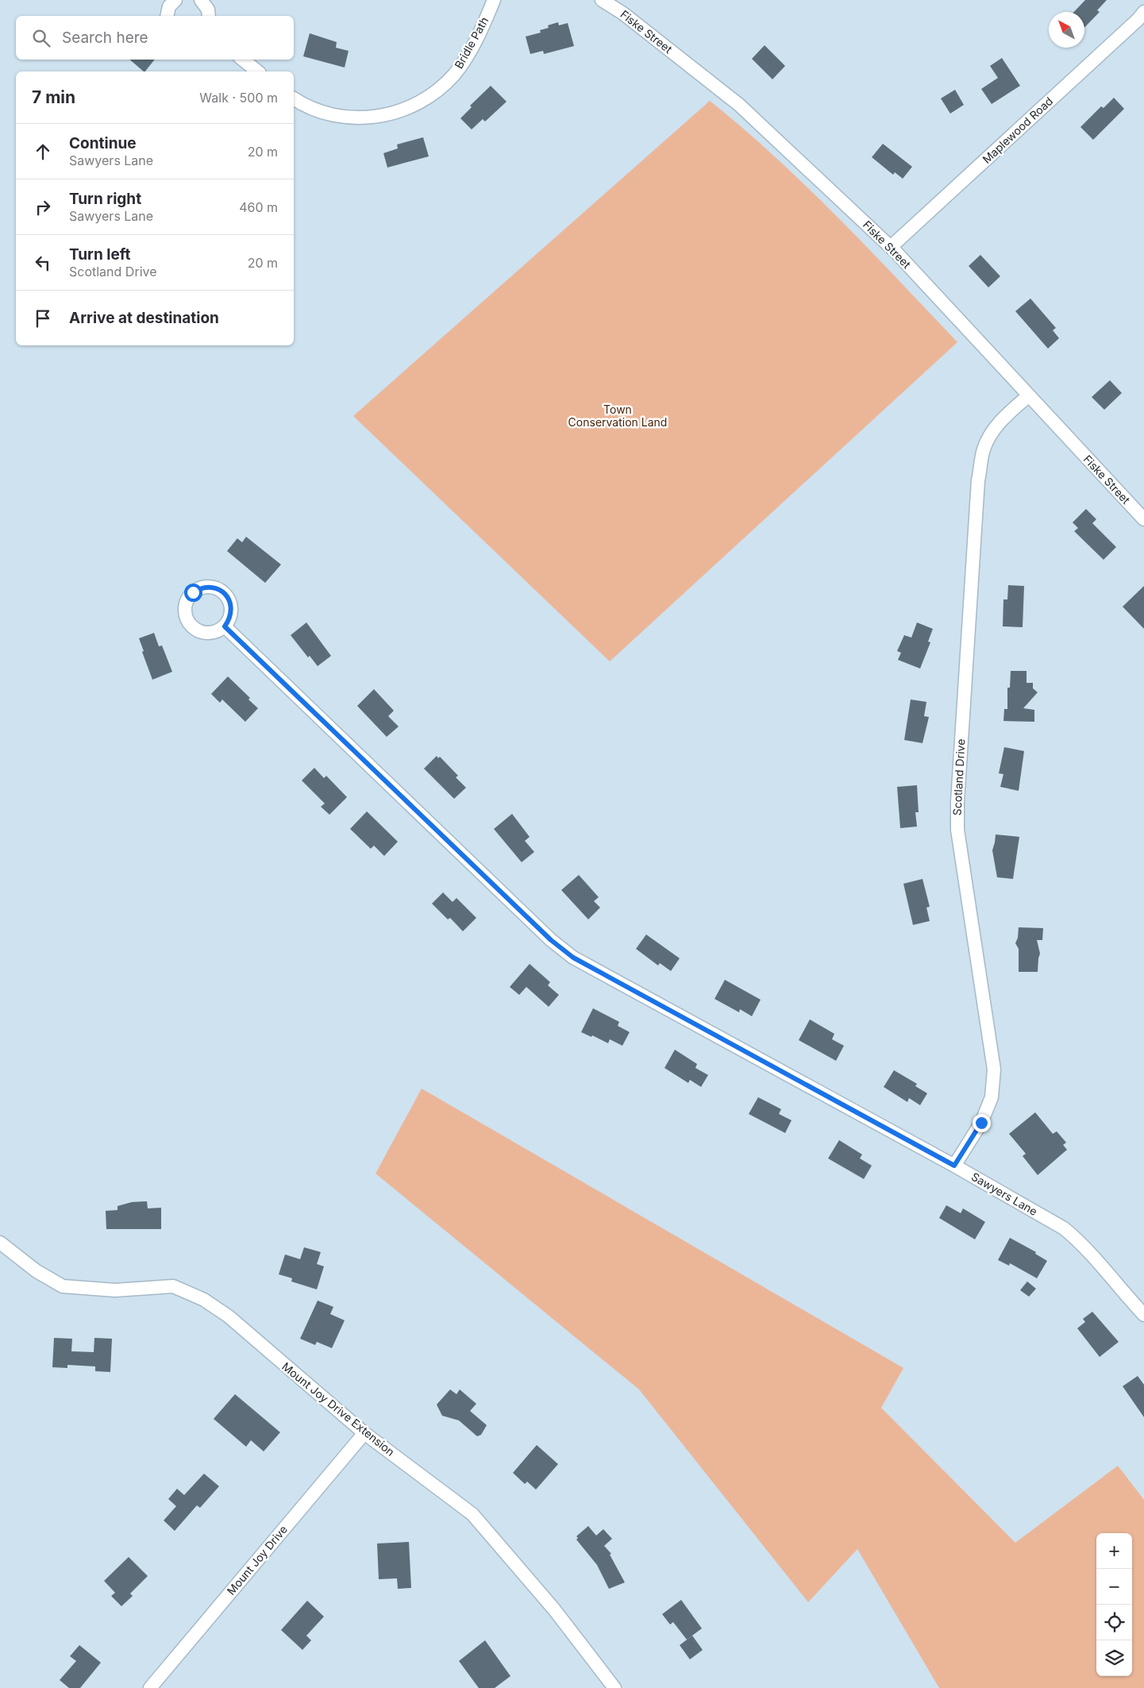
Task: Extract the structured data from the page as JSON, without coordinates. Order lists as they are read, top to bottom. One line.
{"streets":{"street":["Fiske Street","Bridle Path","Maplewood Road","Scotland Drive","Sawyers Lane","Mount Joy Drive Extension","Mount Joy Drive"]},"crossings":[["Fiske Street","Maplewood Road"],["Fiske Street","Scotland Drive"],["Scotland Drive","Sawyers Lane"],["Mount Joy Drive Extension","Mount Joy Drive"]],"parks":["Town Conservation Land"],"north":"top left","page":{"search":"Search here","heading":["7 min","Walk · 500 m"],"list":[["Continue","Sawyers Lane","20 m"],["Turn right","Sawyers Lane","460 m"],["Turn left","Scotland Drive","20 m"],"Arrive at destination"],"map_buttons":["+","−"]}}
